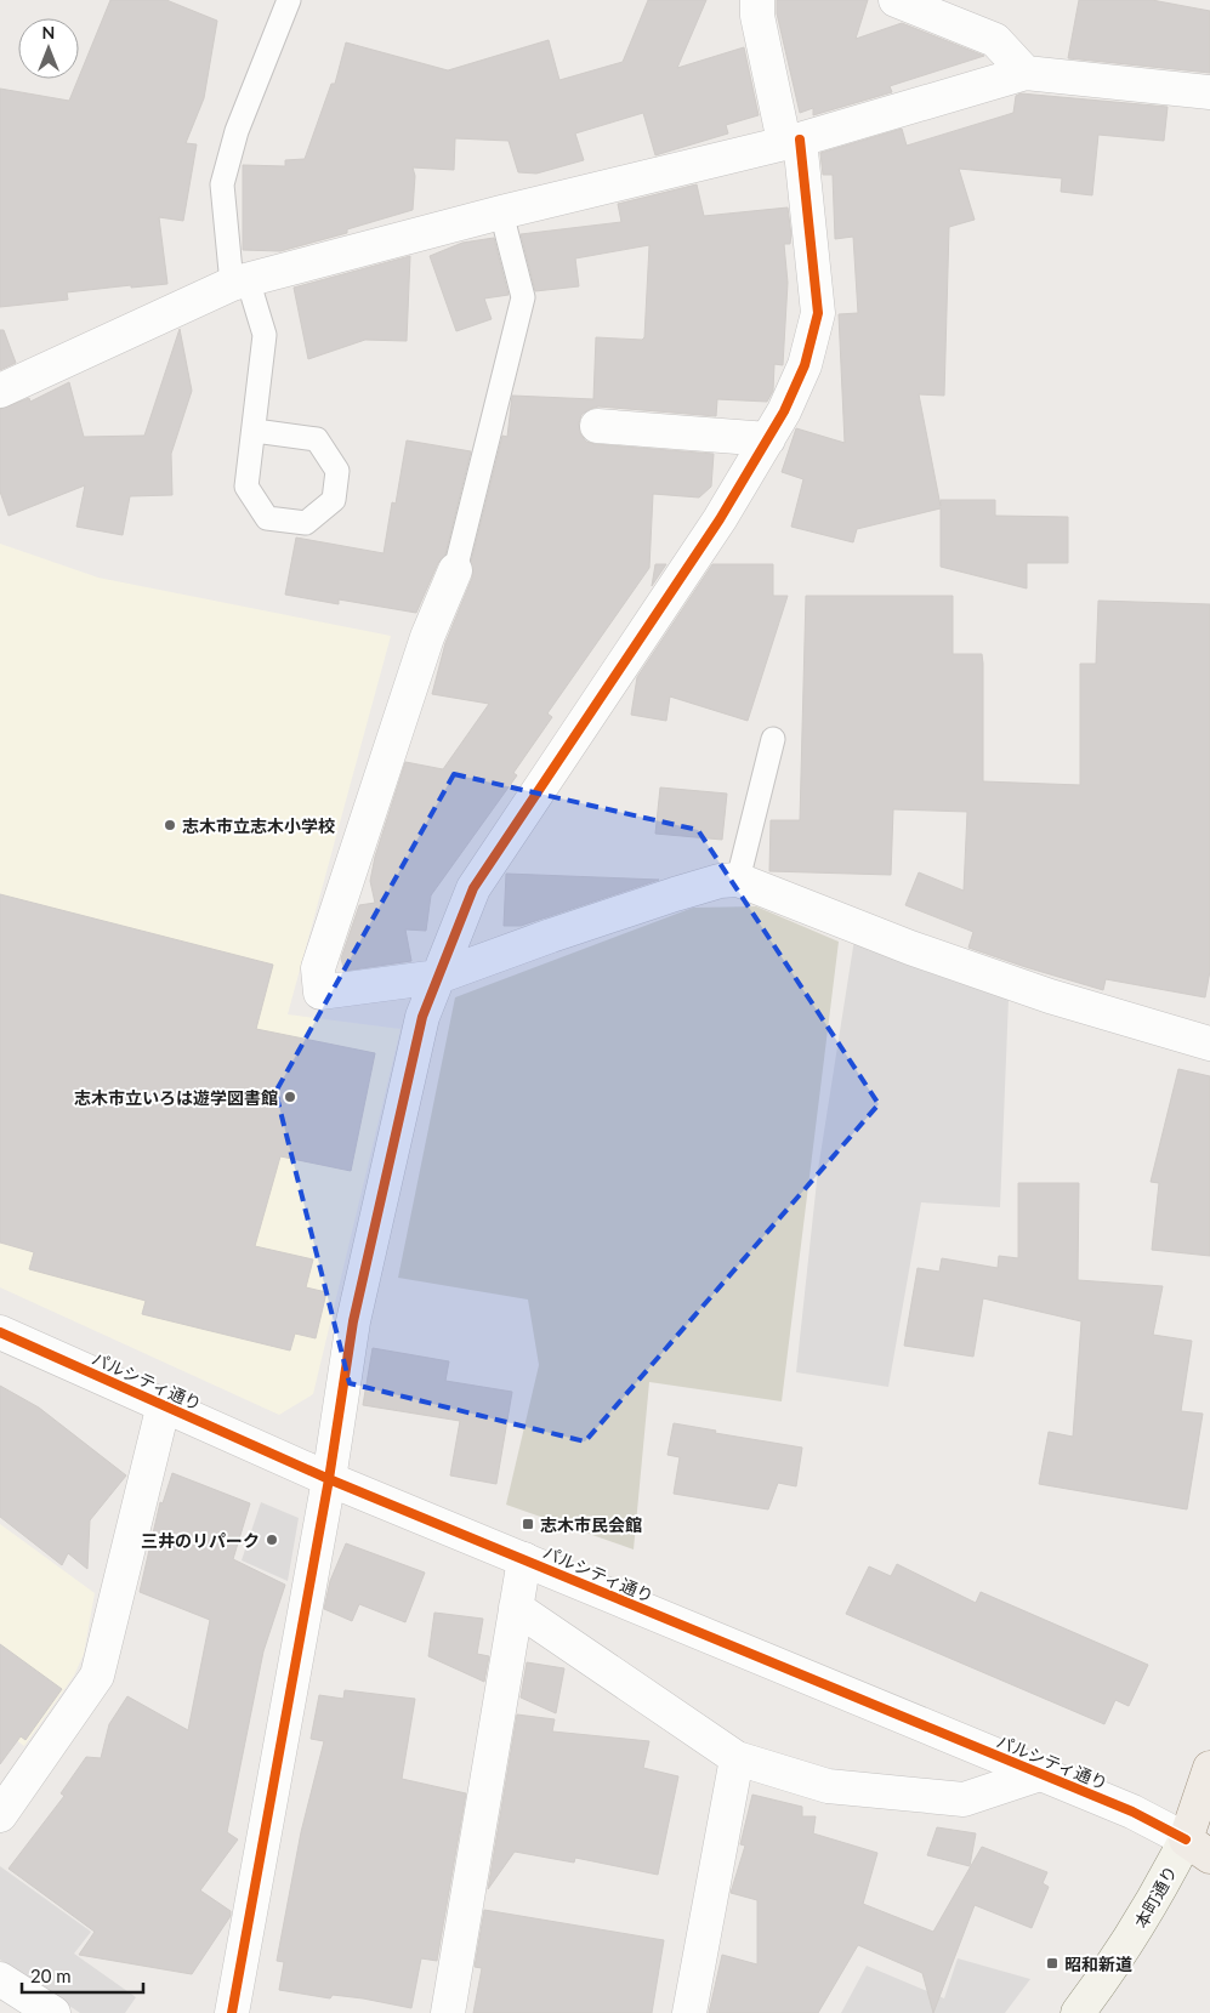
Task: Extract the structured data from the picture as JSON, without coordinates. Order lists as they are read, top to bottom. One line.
{"streets":{"main road":["本町通り"],"street":["パルシティ通り"]},"crossings":[["パルシティ通り","本町通り"]],"places":{"other":["志木市立志木小学校","志木市立いろは遊学図書館","三井のリパーク"],"transit":["志木市民会館","昭和新道"]},"scale_bar":"20 m","north":"top"}
